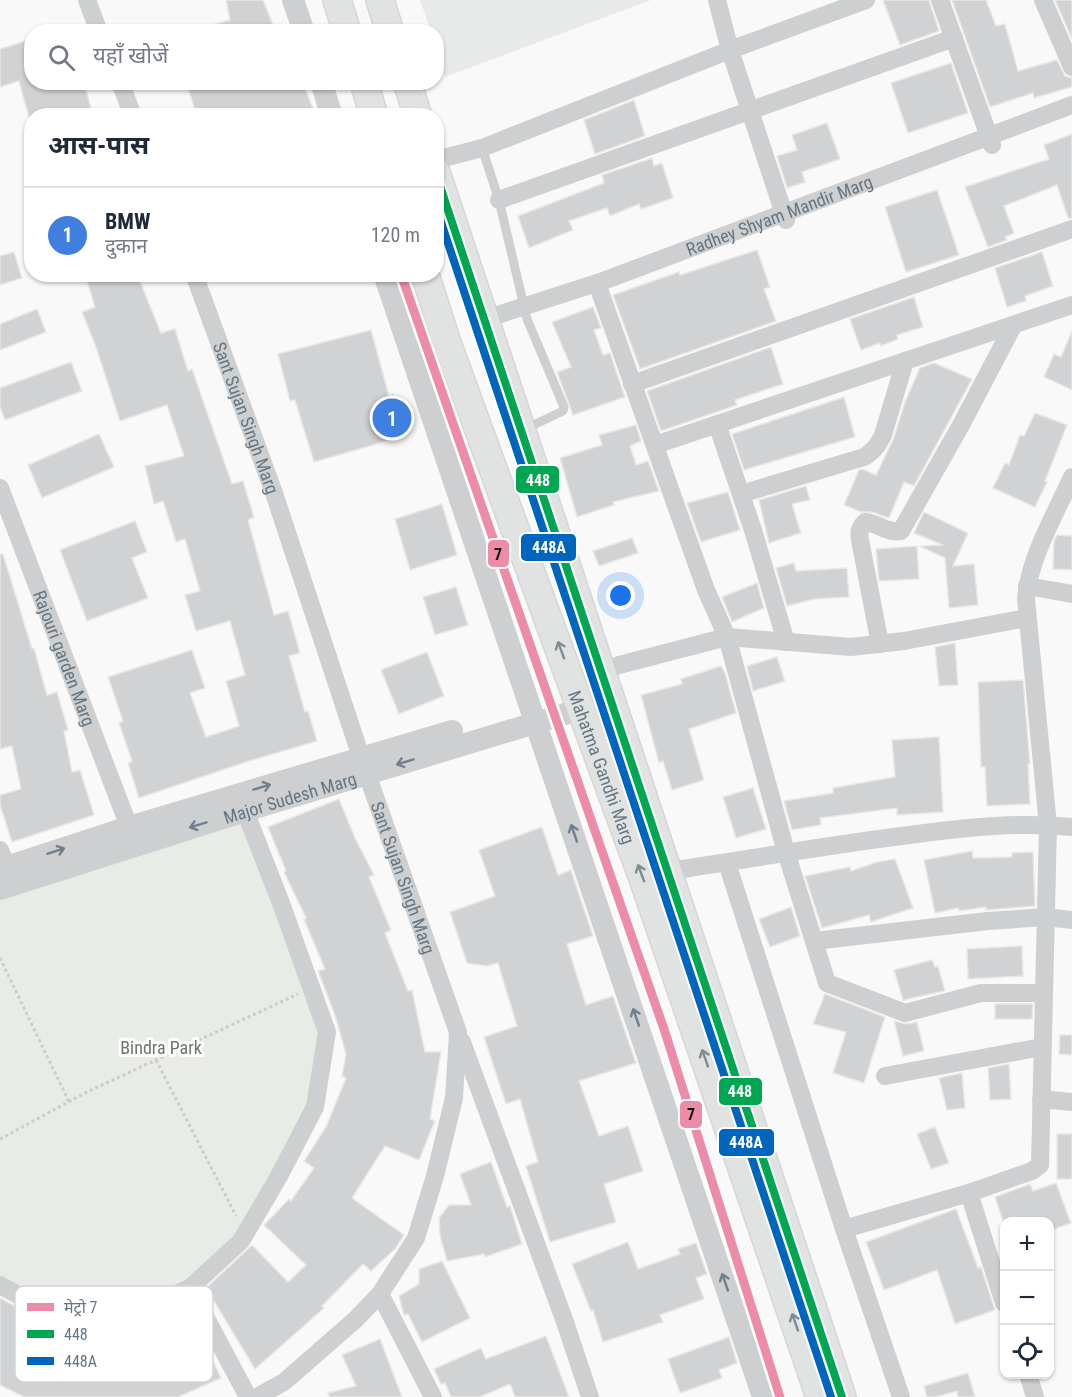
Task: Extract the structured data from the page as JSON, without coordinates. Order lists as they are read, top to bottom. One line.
{"streets":{"main road":["Mahatma Gandhi Marg"],"street":["Radhey Shyam Mandir Marg","Sant Sujan Singh Marg","Rajouri garden Marg","Major Sudesh Marg"]},"crossings":[["Radhey Shyam Mandir Marg","Mahatma Gandhi Marg"],["Sant Sujan Singh Marg","Major Sudesh Marg"],["Rajouri garden Marg","Major Sudesh Marg"],["Mahatma Gandhi Marg","Major Sudesh Marg"]],"parks":["Bindra Park"],"lines":["transit line 448","transit line 448A","metro line 7"],"legend":["मेट्रो 7","448","448A"],"page":{"search":"यहाँ खोजें","heading":"आस-पास","list":[{"mark":"1","name":"BMW","note":"दुकान","value":"120 m"}],"pins":"1","map_buttons":["+","−"]}}
